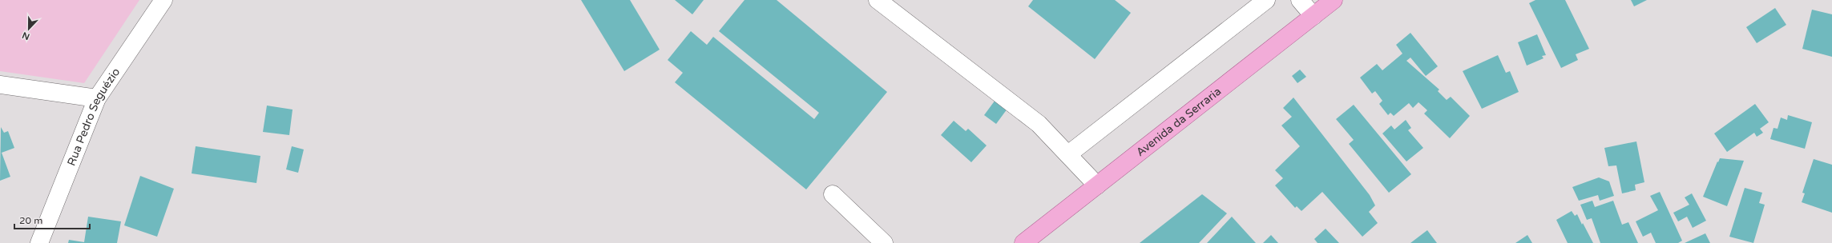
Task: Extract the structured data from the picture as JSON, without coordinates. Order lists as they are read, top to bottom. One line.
{"streets":{"main road":["Avenida da Serraria"],"street":["Rua Pedro Seguézio"]},"scale_bar":"20 m","north":"bottom"}
